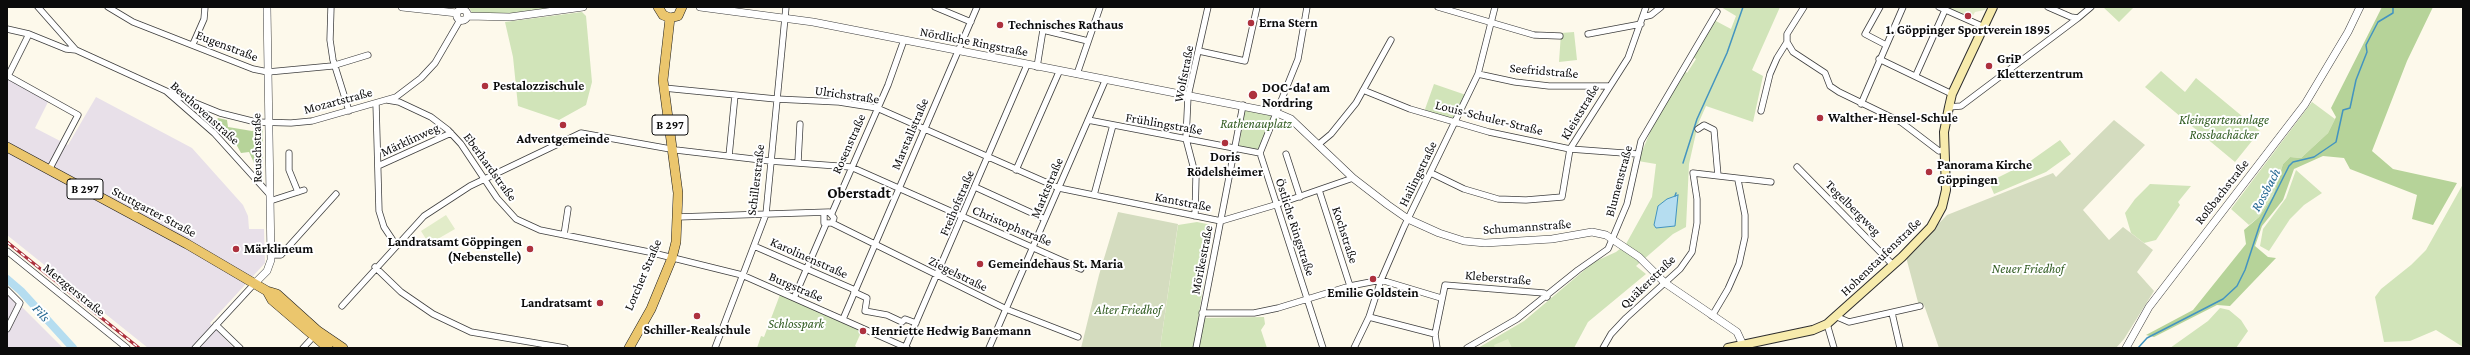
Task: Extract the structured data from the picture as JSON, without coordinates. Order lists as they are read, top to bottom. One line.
{"streets":{"main road":["B 297","Stuttgarter Straße","Hohenstaufenstraße","Lorcher Straße"],"street":["Nördliche Ringstraße","Eugenstraße","Seefridstraße","Wolfstraße","Ulrichstraße","Mozartstraße","Kleiststraße","Beethovenstraße","Louis-Schuler-Straße","Frühlingstraße","Marstallstraße","Märklinweg","Rosenstraße","Reuschstraße","Eberhardstraße","Hailingstraße","Schillerstraße","Blumenstraße","Marktstraße","Roßbachstraße","Kantstraße","Freihofstraße","Tegelbergweg","Christophstraße","Östliche Ringstraße","Schumannstraße","Kochstraße","Karolinenstraße","Mörikestraße","Ziegelstraße","Kleberstraße","Quäkerstraße","Burgstraße","Metzgerstraße"]},"crossings":[["Nördliche Ringstraße","Wolfstraße"],["Nördliche Ringstraße","Marstallstraße"],["Nördliche Ringstraße","Rosenstraße"],["Nördliche Ringstraße","Schillerstraße"],["Nördliche Ringstraße","Marktstraße"],["Nördliche Ringstraße","Freihofstraße"],["Nördliche Ringstraße","Schumannstraße"],["Nördliche Ringstraße","Mörikestraße"],["Eugenstraße","Reuschstraße"],["Seefridstraße","Kleiststraße"],["Seefridstraße","Hailingstraße"],["Wolfstraße","Frühlingstraße"],["Wolfstraße","Kantstraße"],["Ulrichstraße","Marstallstraße"],["Ulrichstraße","Rosenstraße"],["Ulrichstraße","Schillerstraße"],["Ulrichstraße","Marktstraße"],["Ulrichstraße","Kantstraße"],["Ulrichstraße","Freihofstraße"],["Ulrichstraße","Lorcher Straße"],["Mozartstraße","Beethovenstraße"],["Mozartstraße","Reuschstraße"],["Mozartstraße","Eberhardstraße"],["Kleiststraße","Louis-Schuler-Straße"],["Kleiststraße","Hailingstraße"],["Beethovenstraße","Reuschstraße"],["Louis-Schuler-Straße","Hailingstraße"],["Louis-Schuler-Straße","Blumenstraße"],["Frühlingstraße","Marktstraße"],["Frühlingstraße","Östliche Ringstraße"],["Frühlingstraße","Mörikestraße"],["Marstallstraße","Christophstraße"],["Marstallstraße","Karolinenstraße"],["Marstallstraße","Ziegelstraße"],["Marstallstraße","Burgstraße"],["Märklinweg","Eberhardstraße"],["Rosenstraße","Christophstraße"],["Reuschstraße","Stuttgarter Straße"],["Eberhardstraße","Christophstraße"],["Eberhardstraße","Lorcher Straße"],["Eberhardstraße","Burgstraße"],["Hailingstraße","Schumannstraße"],["Schillerstraße","Christophstraße"],["Schillerstraße","Karolinenstraße"],["Schillerstraße","Burgstraße"],["Blumenstraße","Schumannstraße"],["Blumenstraße","Kleberstraße"],["Marktstraße","Kantstraße"],["Marktstraße","Christophstraße"],["Marktstraße","Ziegelstraße"],["Kantstraße","Östliche Ringstraße"],["Kantstraße","Schumannstraße"],["Kantstraße","Kochstraße"],["Kantstraße","Mörikestraße"],["Freihofstraße","Christophstraße"],["Freihofstraße","Ziegelstraße"],["Freihofstraße","Burgstraße"],["Tegelbergweg","Hohenstaufenstraße"],["Christophstraße","Lorcher Straße"],["Schumannstraße","Hohenstaufenstraße"],["Schumannstraße","Mörikestraße"],["Schumannstraße","Quäkerstraße"],["Lorcher Straße","Burgstraße"]],"districts":["Oberstadt"],"water":["Rossbach","Fils"],"parks":["Kleingartenanlage Rossbachäcker","Rathenauplatz","Neuer Friedhof","Alter Friedhof","Schlosspark"],"places":["1. Göppinger Sportverein 1895","Erna Stern","Technisches Rathaus","GriP Kletterzentrum","Pestalozzischule","DOC-da! am Nordring","Walther-Hensel-Schule","Adventgemeinde","Doris Rödelsheimer","Panorama Kirche Göppingen","Märklineum","Landratsamt Göppingen (Nebenstelle)","Gemeindehaus St. Maria","Emilie Goldstein","Landratsamt","Schiller-Realschule","Henriette Hedwig Banemann"]}
